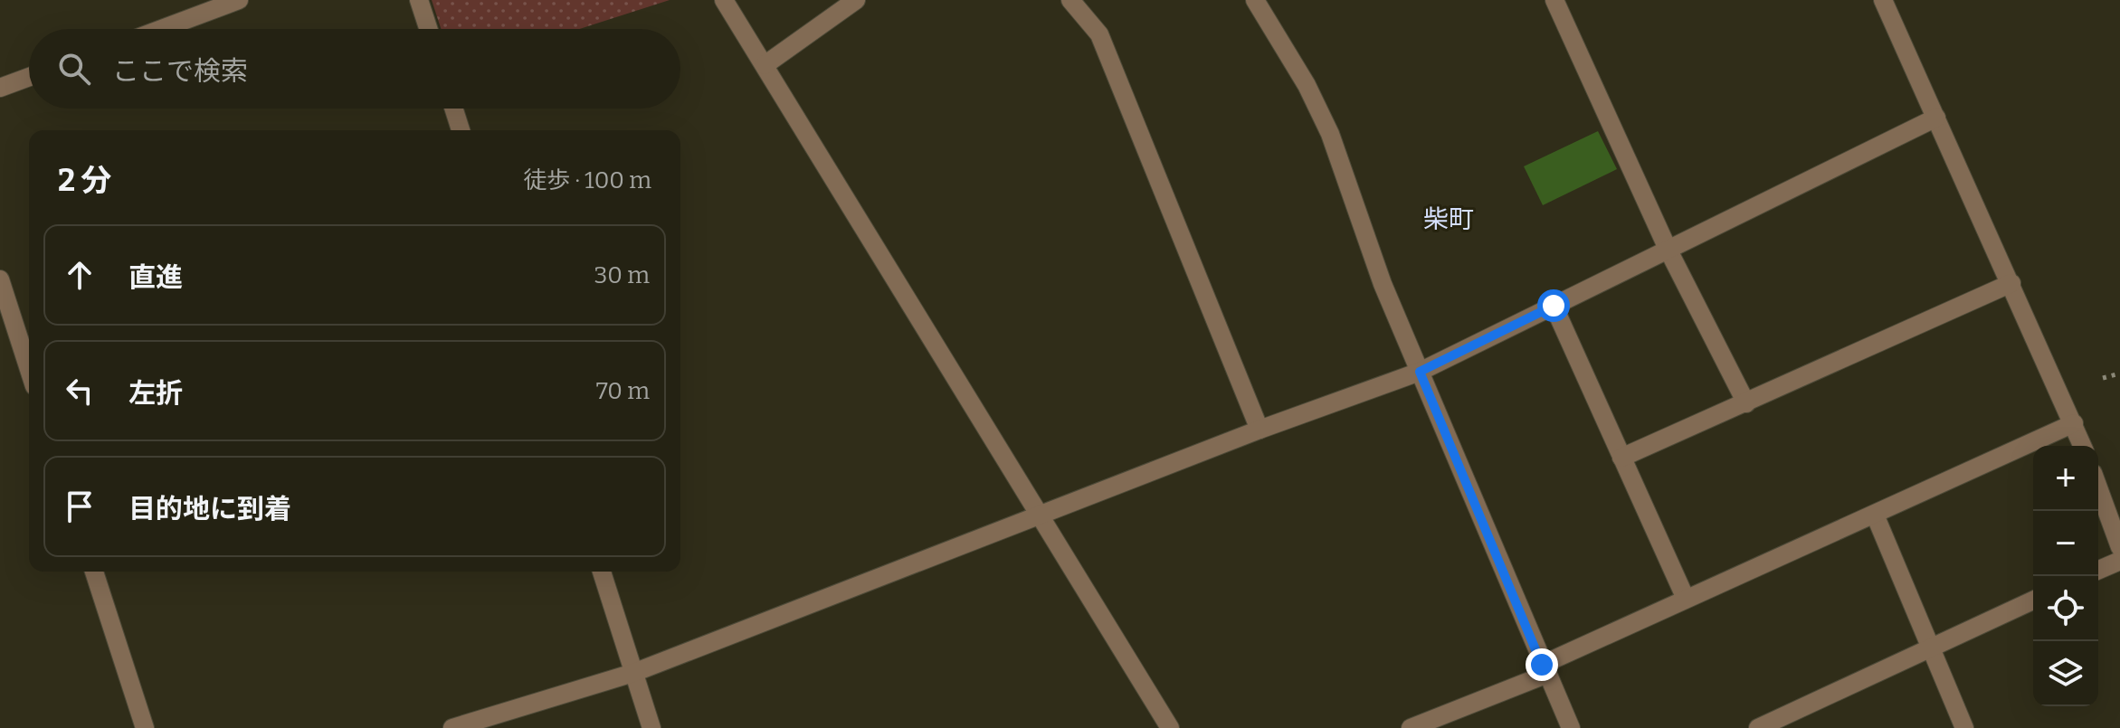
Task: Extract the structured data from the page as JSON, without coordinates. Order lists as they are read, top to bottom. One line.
{"districts":["柴町"],"page":{"search":"ここで検索","heading":["2 分","徒歩 · 100 m"],"list":[["直進","30 m"],["左折","70 m"],"目的地に到着"],"map_buttons":["+","−"]}}
